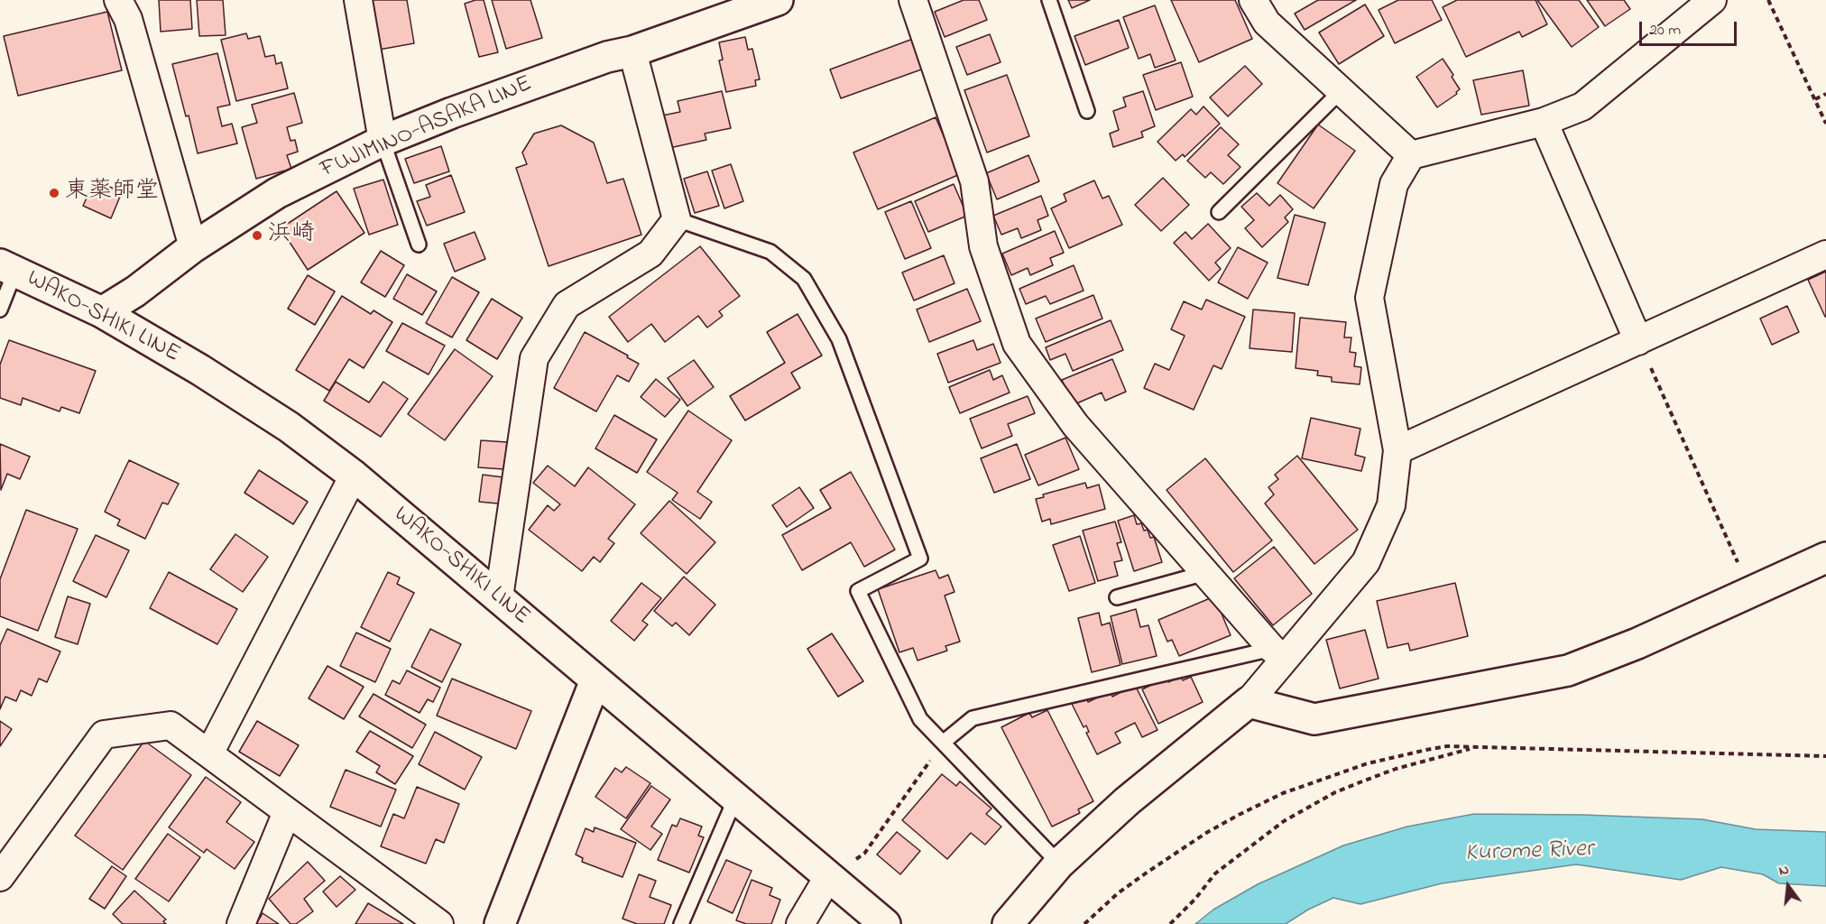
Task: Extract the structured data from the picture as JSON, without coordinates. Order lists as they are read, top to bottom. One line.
{"streets":{"main road":["FUJIMINO-ASAKA LINE","WAKO-SHIKI LINE"]},"crossings":[["FUJIMINO-ASAKA LINE","WAKO-SHIKI LINE"]],"water":["Kurome River"],"places":["東薬師堂","浜崎"],"scale_bar":"20 m","north":"top"}
